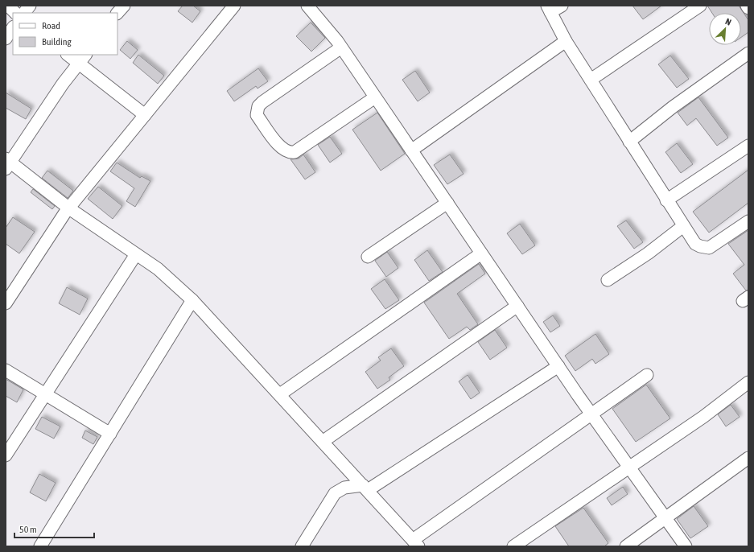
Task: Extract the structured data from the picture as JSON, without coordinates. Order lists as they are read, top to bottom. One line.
{"legend":["Road","Building"],"scale_bar":"50 m","north":"top right"}
